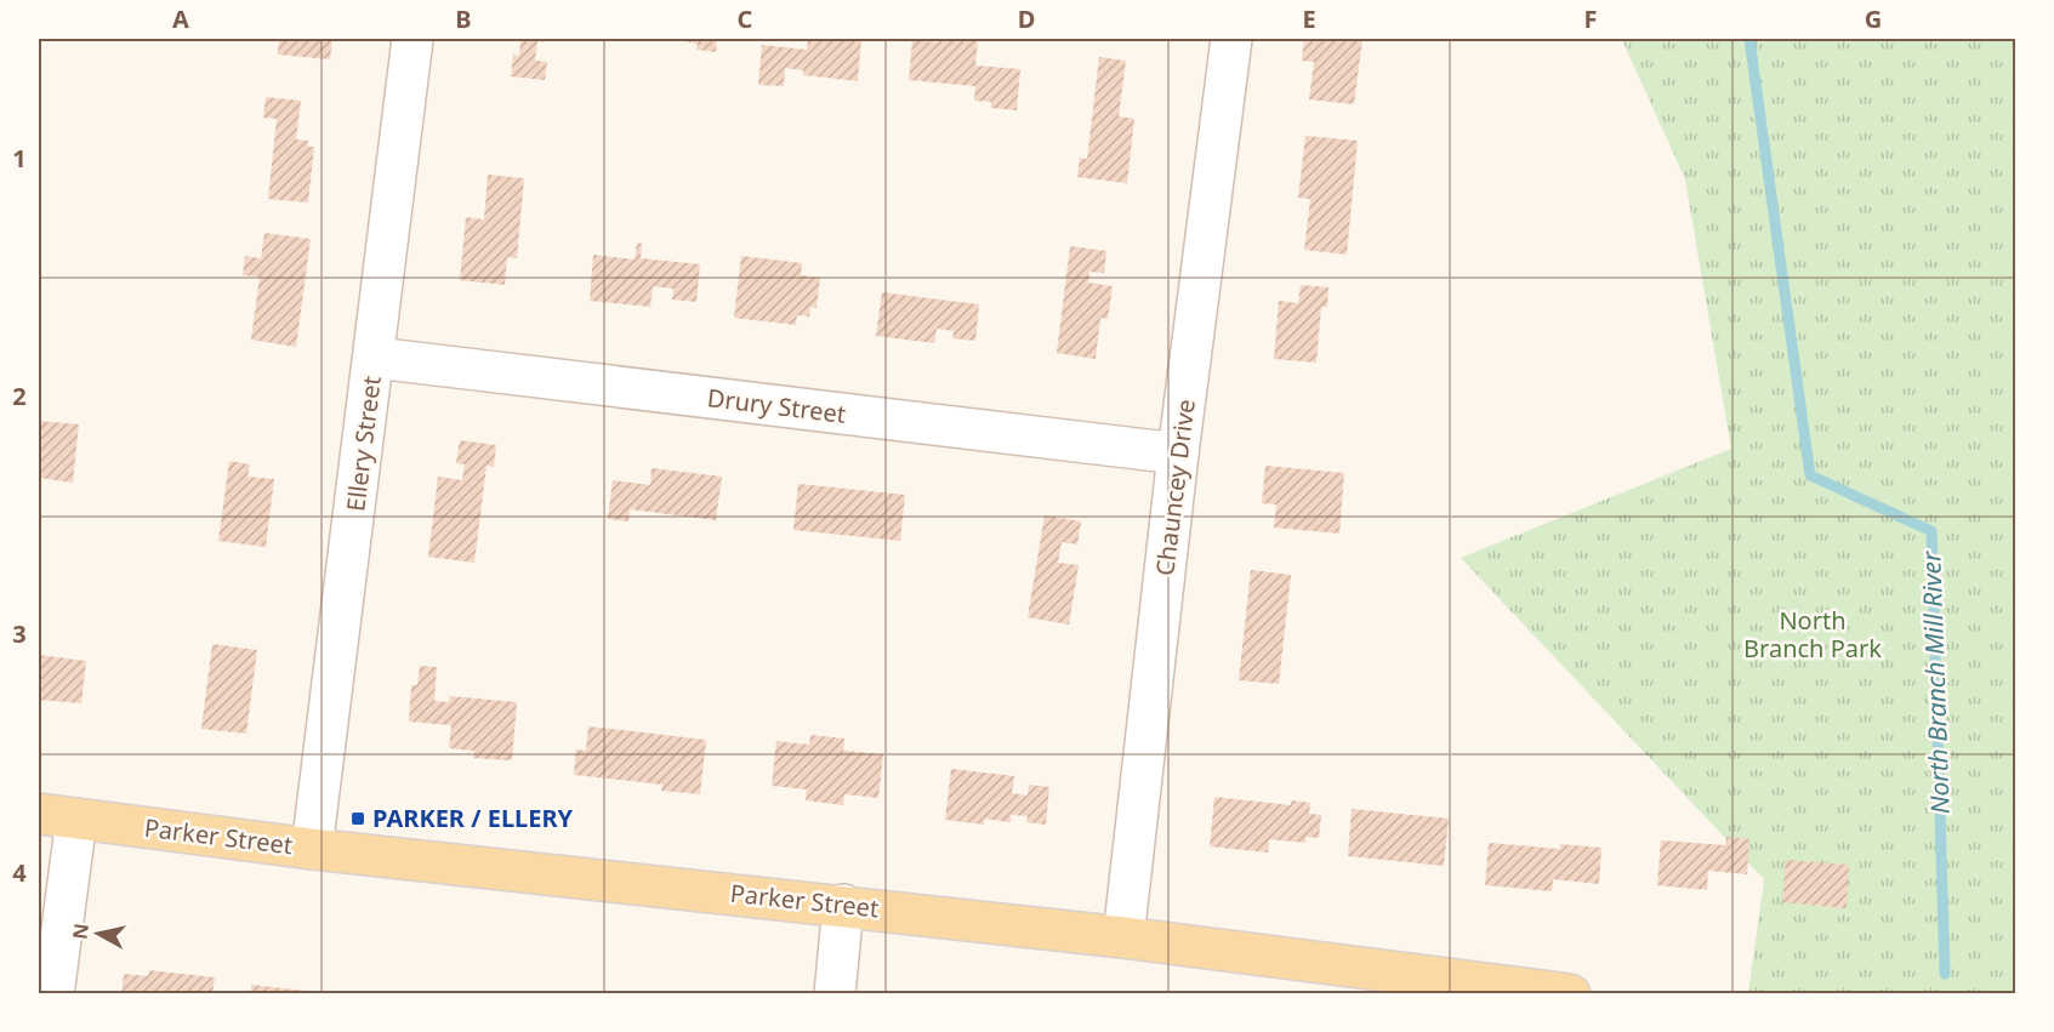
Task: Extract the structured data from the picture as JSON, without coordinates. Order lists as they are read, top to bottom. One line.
{"streets":{"main road":["Parker Street"],"street":["Drury Street","Ellery Street","Chauncey Drive"]},"crossings":[["Drury Street","Ellery Street"],["Drury Street","Chauncey Drive"],["Ellery Street","Parker Street"],["Chauncey Drive","Parker Street"]],"water":["North Branch Mill River"],"parks":["North Branch Park"],"places":{"transit":["PARKER / ELLERY"]},"north":"left","grid":{"columns":["A","B","C","D","E","F","G"],"rows":["1","2","3","4"]}}
